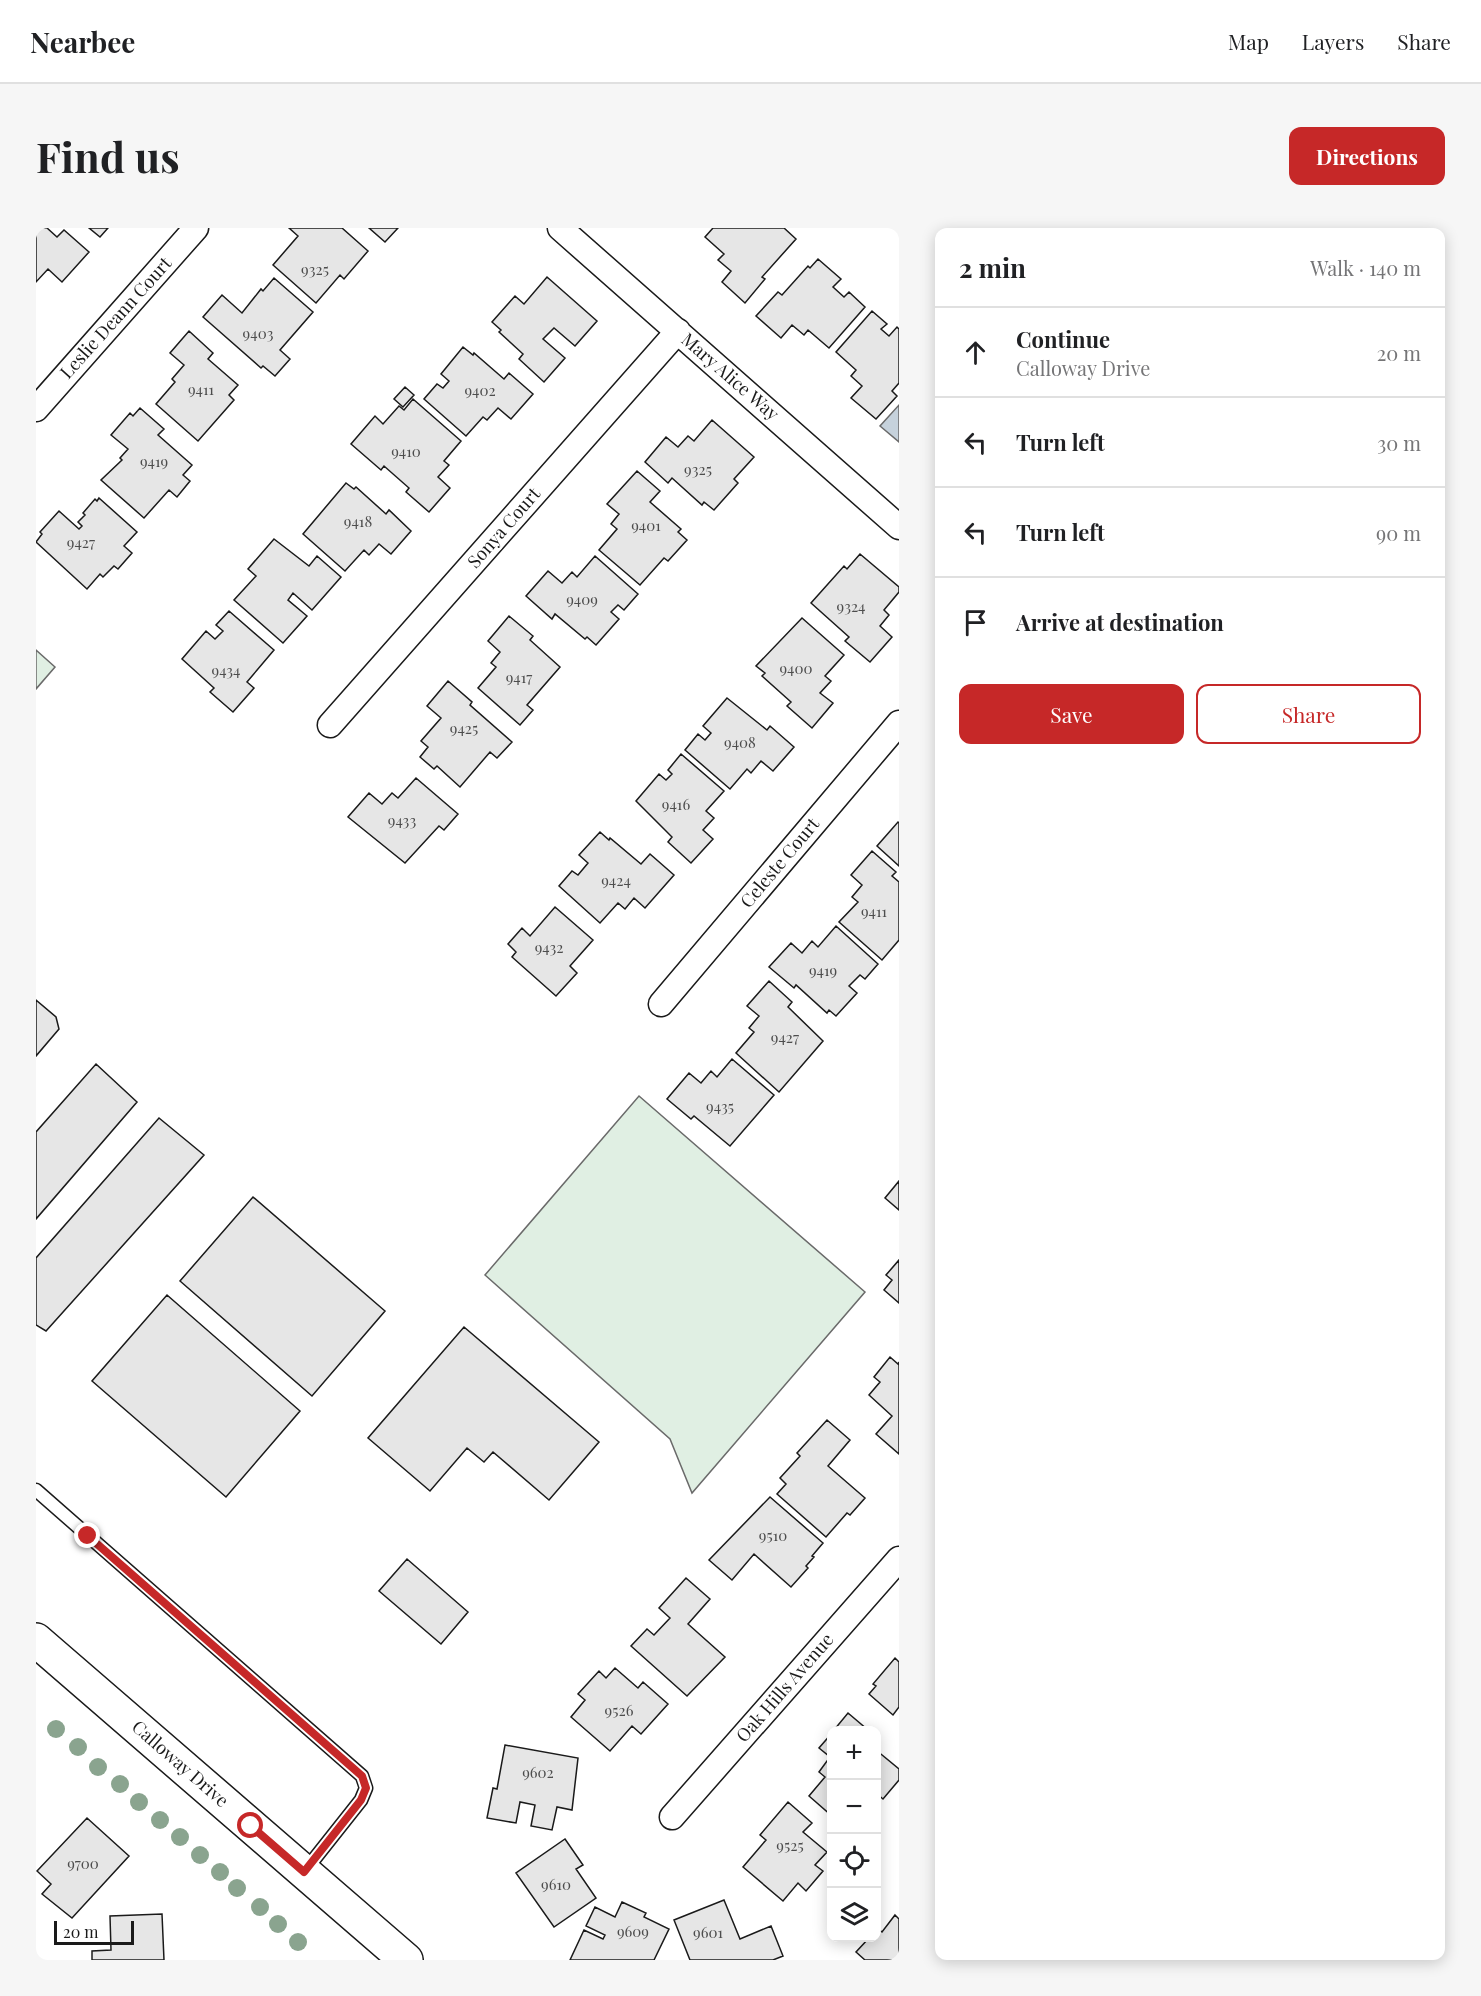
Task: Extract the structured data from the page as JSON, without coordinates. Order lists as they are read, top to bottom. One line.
{"streets":{"main road":["Calloway Drive"],"street":["Leslie Deann Court","Mary Alice Way","Sonya Court","Celeste Court","Oak Hills Avenue"]},"crossings":[["Mary Alice Way","Sonya Court"]],"house_numbers":["9325","9403","9411","9402","9410","9419","9325","9418","9401","9427","9409","9324","9400","9434","9417","9425","9408","9416","9433","9424","9411","9432","9419","9427","9435","9510","9526","9602","9525","9700","9610","9609","9601"],"scale_bar":"20 m","page":{"header":"Nearbee","nav":["Map","Layers","Share"],"buttons":["Directions",["Save","Share"]],"title":"Find us","heading":["2 min","Walk · 140 m"],"list":[["Continue","Calloway Drive","20 m"],["Turn left","30 m"],["Turn left","90 m"],"Arrive at destination"],"map_buttons":["+","−"],"scale":"20 m"}}
